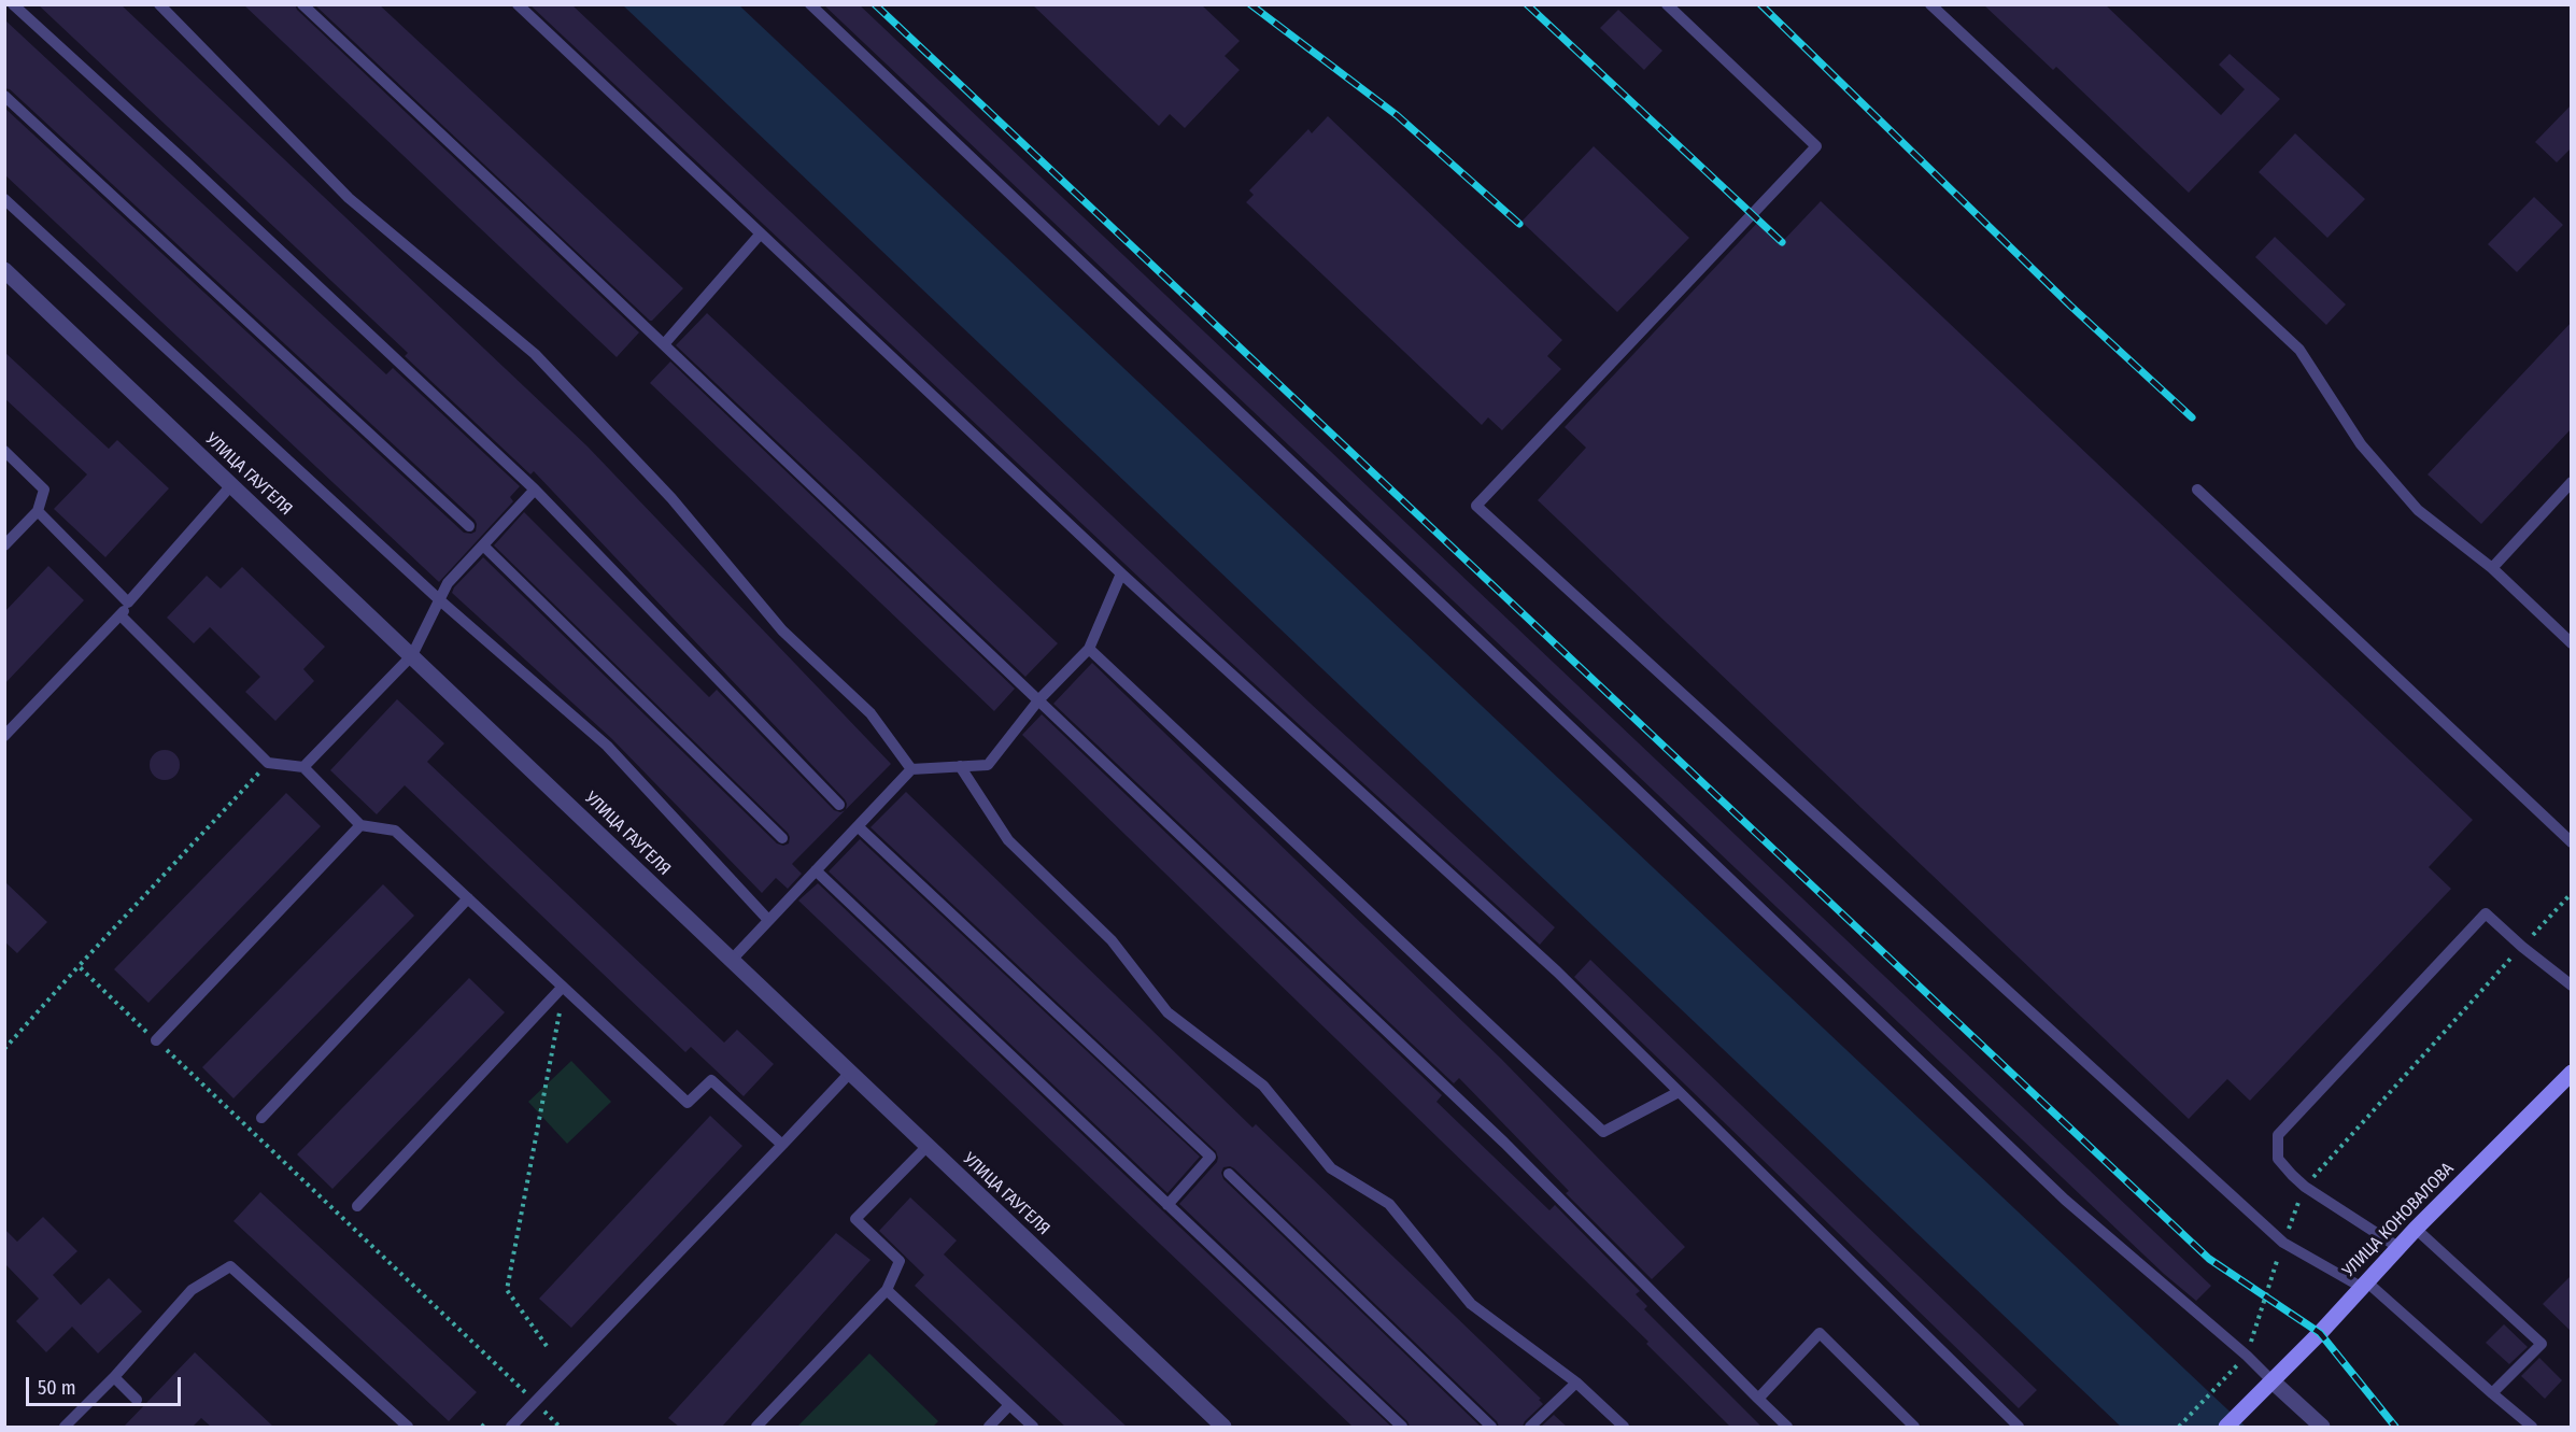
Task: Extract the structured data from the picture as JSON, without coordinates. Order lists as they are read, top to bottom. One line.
{"streets":{"street":["УЛИЦА ГАУГЕЛЯ","УЛИЦА КОНОВАЛОВА"]},"scale_bar":"50 m"}
